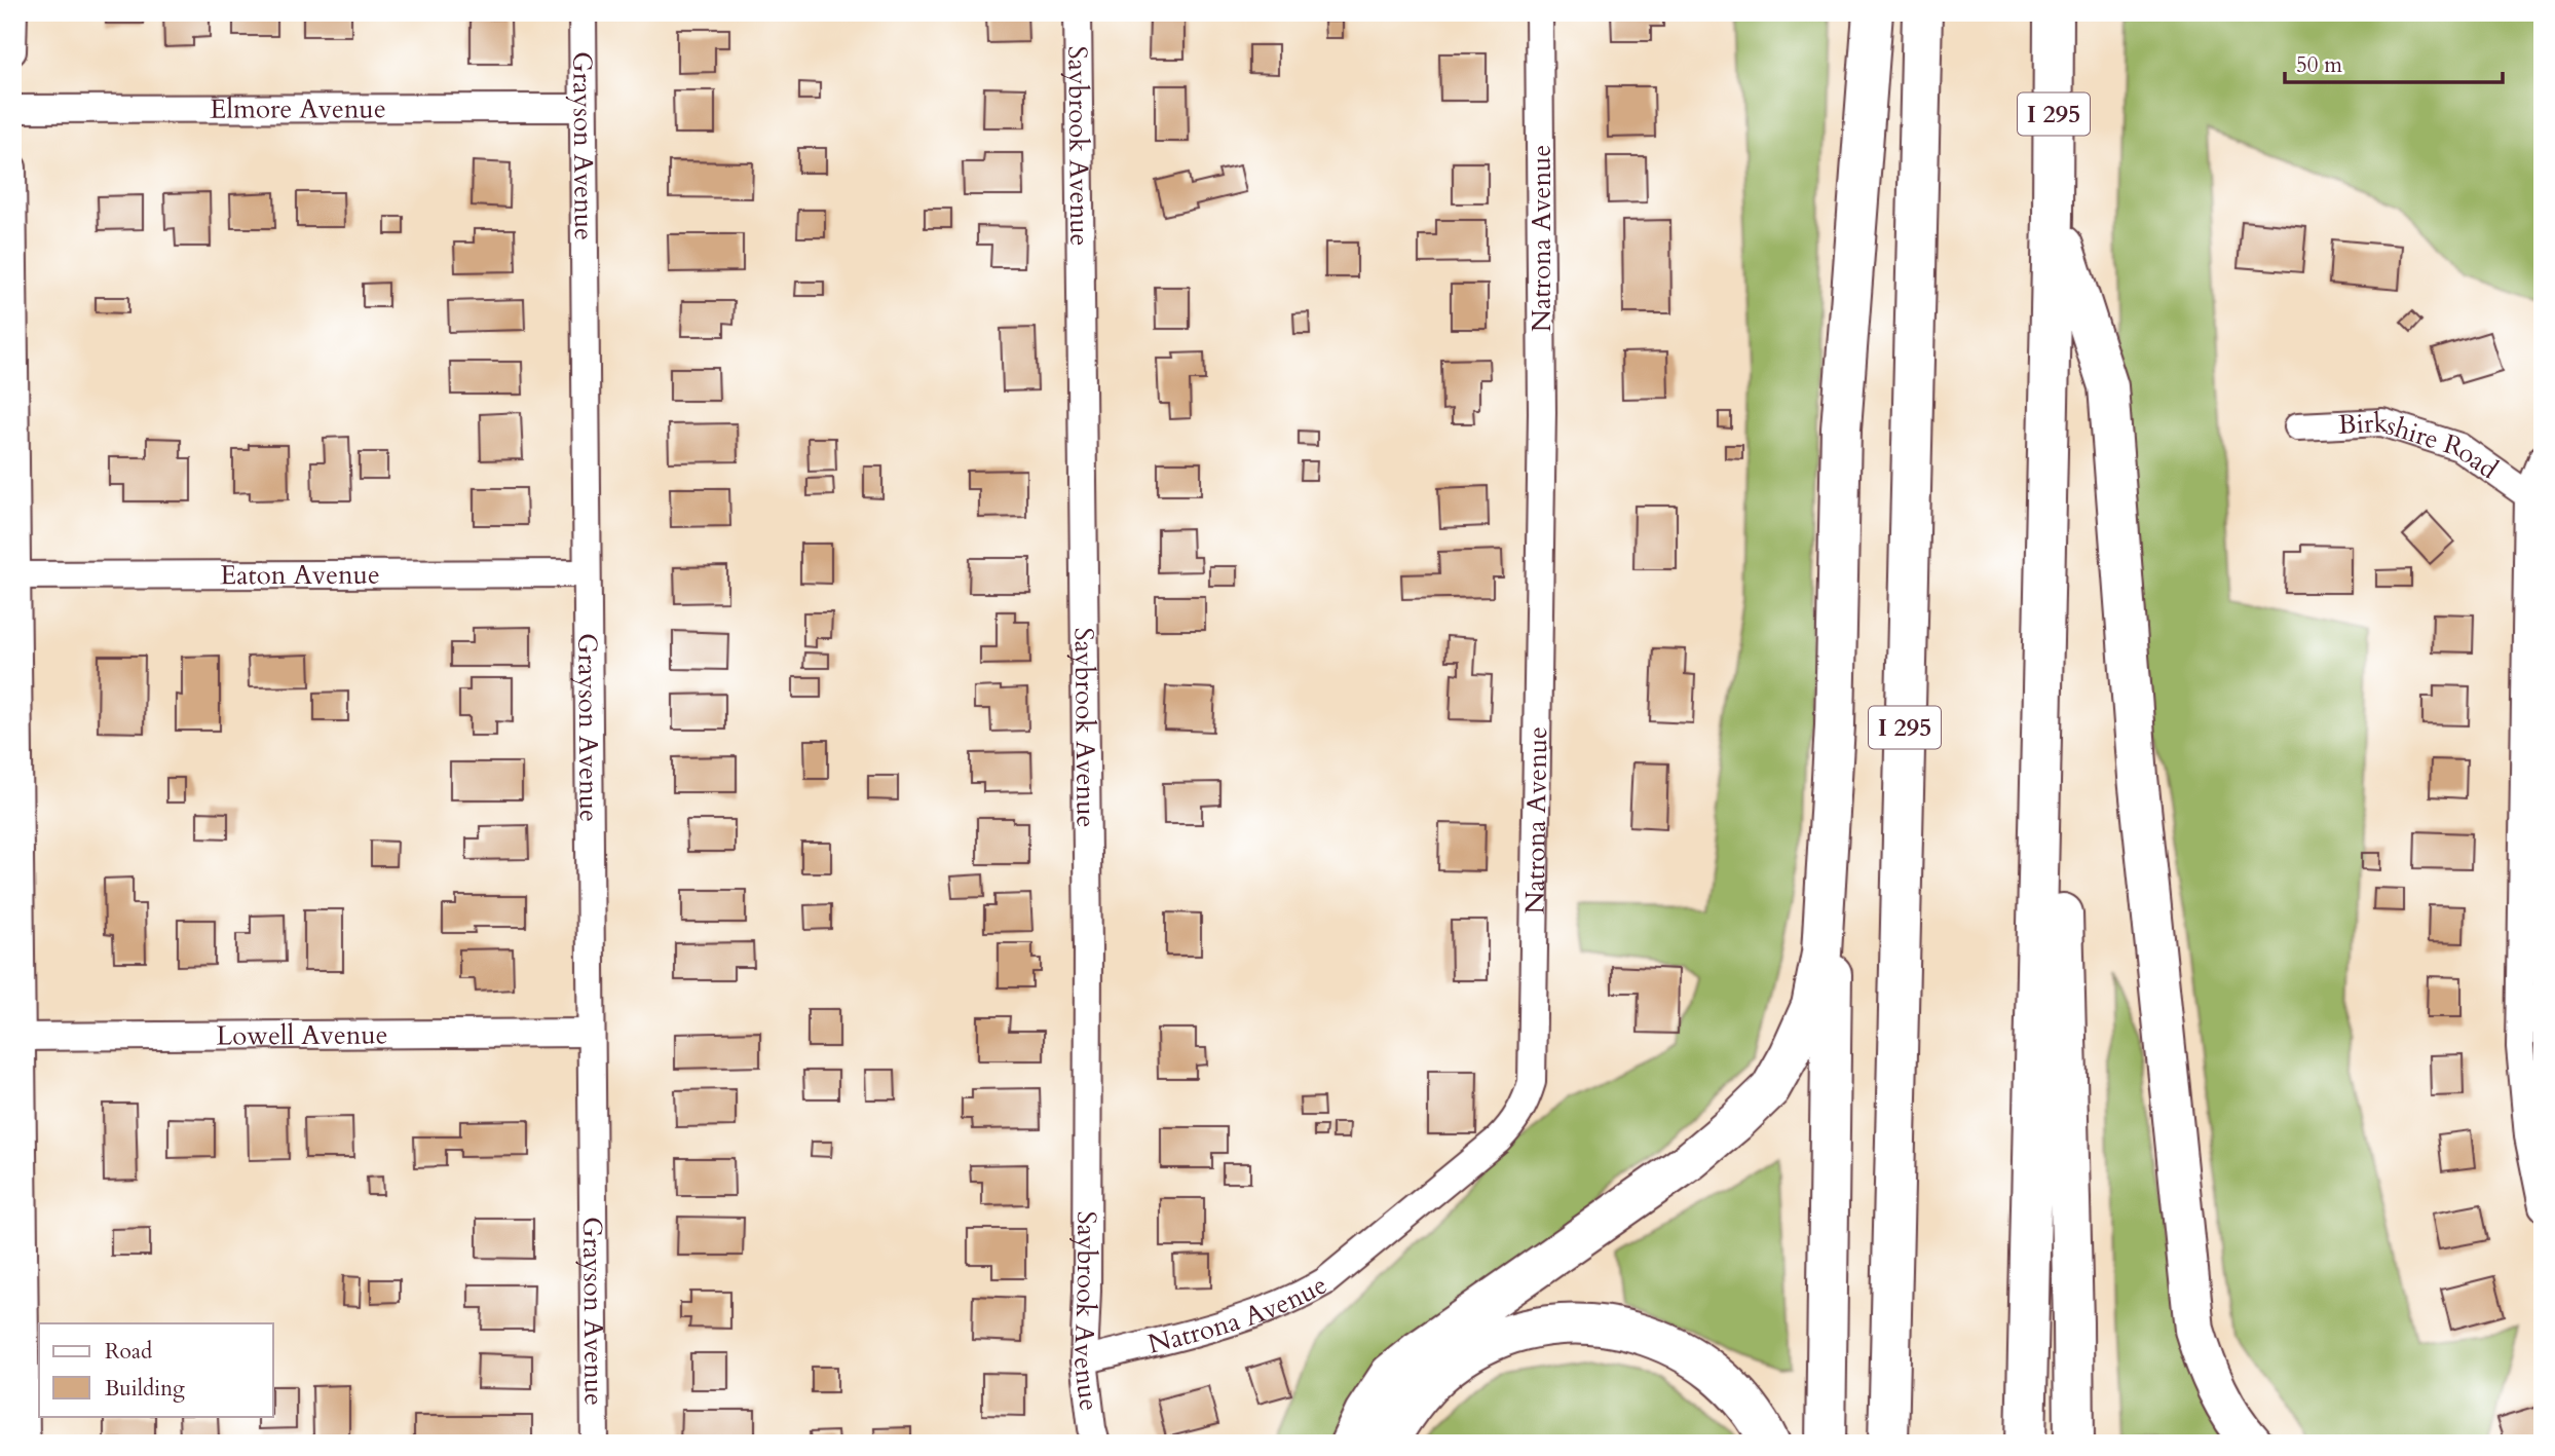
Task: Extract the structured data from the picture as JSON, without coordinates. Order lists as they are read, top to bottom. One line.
{"streets":{"highway":["I 295"],"street":["Elmore Avenue","Grayson Avenue","Saybrook Avenue","Natrona Avenue","Birkshire Road","Eaton Avenue","Lowell Avenue"]},"crossings":[["Elmore Avenue","Grayson Avenue"],["Grayson Avenue","Eaton Avenue"],["Grayson Avenue","Lowell Avenue"],["Saybrook Avenue","Natrona Avenue"]],"legend":["Road","Building"],"scale_bar":"50 m"}
